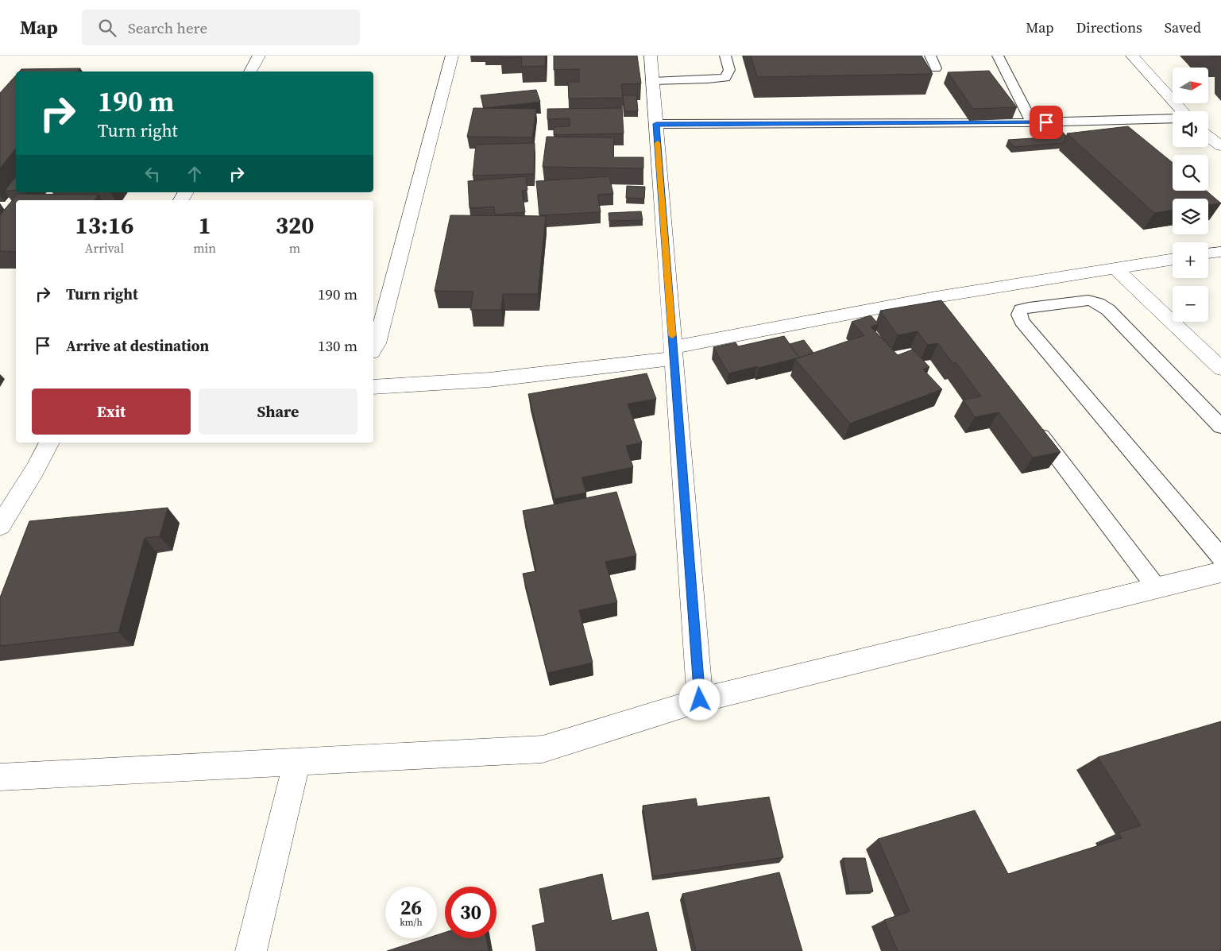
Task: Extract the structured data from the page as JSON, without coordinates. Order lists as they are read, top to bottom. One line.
{"north":"right","page":{"header":"Map","search":"Search here","nav":["Map","Directions","Saved"],"map_buttons":["+","−"],"turn":["190 m","Turn right"],"eta":["13:16","Arrival","1","min","320","m"],"list":[{"name":"Turn right","value":"190 m"},{"name":"Arrive at destination","value":"130 m"}],"buttons":["Exit","Share"],"speed":"26 km/h","limit":"30"}}
